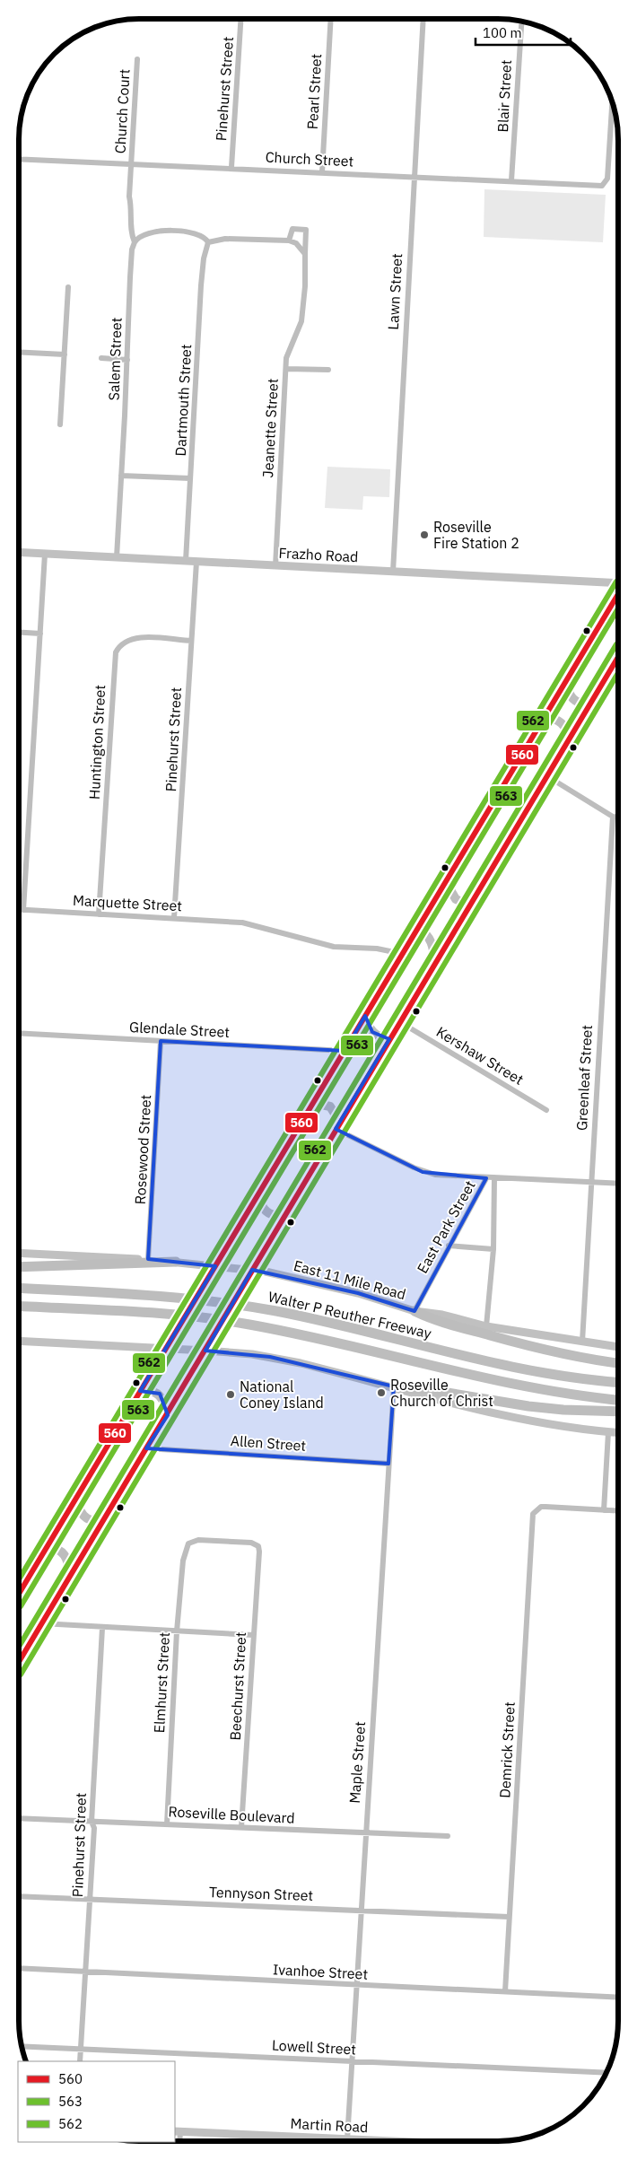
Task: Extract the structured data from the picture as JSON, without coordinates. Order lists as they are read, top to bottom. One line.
{"streets":{"highway":["Walter P Reuther Freeway"],"main road":["Frazho Road","East 11 Mile Road","Martin Road"],"street":["Pinehurst Street","Pearl Street","Blair Street","Church Court","Church Street","Lawn Street","Salem Street","Dartmouth Street","Jeanette Street","Huntington Street","Marquette Street","Glendale Street","Kershaw Street","Greenleaf Street","Rosewood Street","East Park Street","Allen Street","Elmhurst Street","Beechurst Street","Demrick Street","Maple Street","Roseville Boulevard","Tennyson Street","Ivanhoe Street","Lowell Street"]},"crossings":[["Pinehurst Street","Church Street"],["Pinehurst Street","Frazho Road"],["Pinehurst Street","Huntington Street"],["Pinehurst Street","Marquette Street"],["Pinehurst Street","Roseville Boulevard"],["Pinehurst Street","Tennyson Street"],["Pinehurst Street","Ivanhoe Street"],["Pinehurst Street","Lowell Street"],["Pearl Street","Church Street"],["Blair Street","Church Street"],["Church Court","Church Street"],["Church Court","Salem Street"],["Church Street","Lawn Street"],["Church Street","Salem Street"],["Lawn Street","Frazho Road"],["Salem Street","Frazho Road"],["Dartmouth Street","Frazho Road"],["Jeanette Street","Frazho Road"],["Huntington Street","Marquette Street"],["Glendale Street","Rosewood Street"],["Greenleaf Street","East 11 Mile Road"],["Rosewood Street","East 11 Mile Road"],["East Park Street","East 11 Mile Road"],["Allen Street","Maple Street"],["Elmhurst Street","Beechurst Street"],["Elmhurst Street","Roseville Boulevard"],["Beechurst Street","Roseville Boulevard"],["Demrick Street","Tennyson Street"],["Demrick Street","Ivanhoe Street"],["Maple Street","Roseville Boulevard"],["Maple Street","Tennyson Street"],["Maple Street","Ivanhoe Street"],["Maple Street","Lowell Street"],["Maple Street","Martin Road"]],"places":["Roseville Fire Station 2","Roseville Church of Christ","National Coney Island"],"lines":["transit line 562","transit line 560","transit line 563"],"legend":["560","563","562"],"scale_bar":"100 m"}
